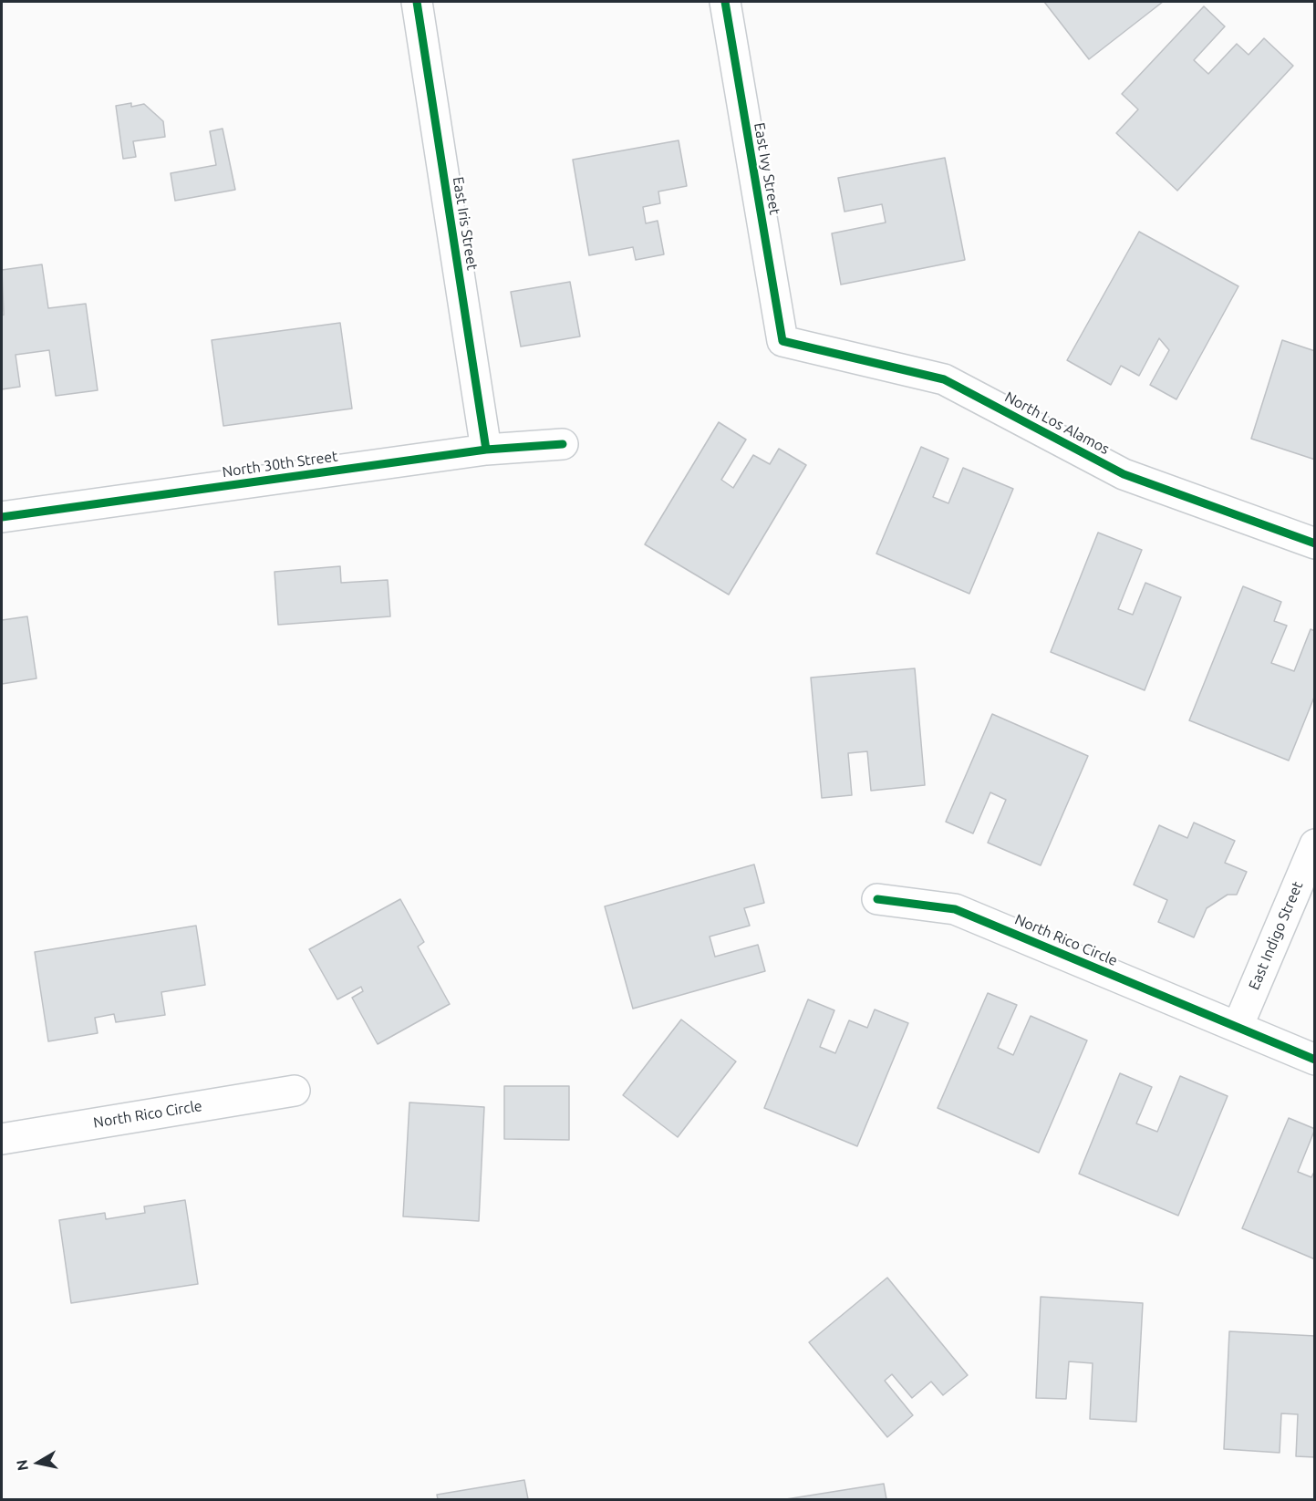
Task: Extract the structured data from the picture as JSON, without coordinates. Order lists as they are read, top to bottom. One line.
{"streets":{"street":["East Ivy Street","East Iris Street","North Los Alamos","North 30th Street","East Indigo Street","North Rico Circle"]},"crossings":[["East Ivy Street","North Los Alamos"],["East Iris Street","North 30th Street"],["East Indigo Street","North Rico Circle"]],"north":"left"}
